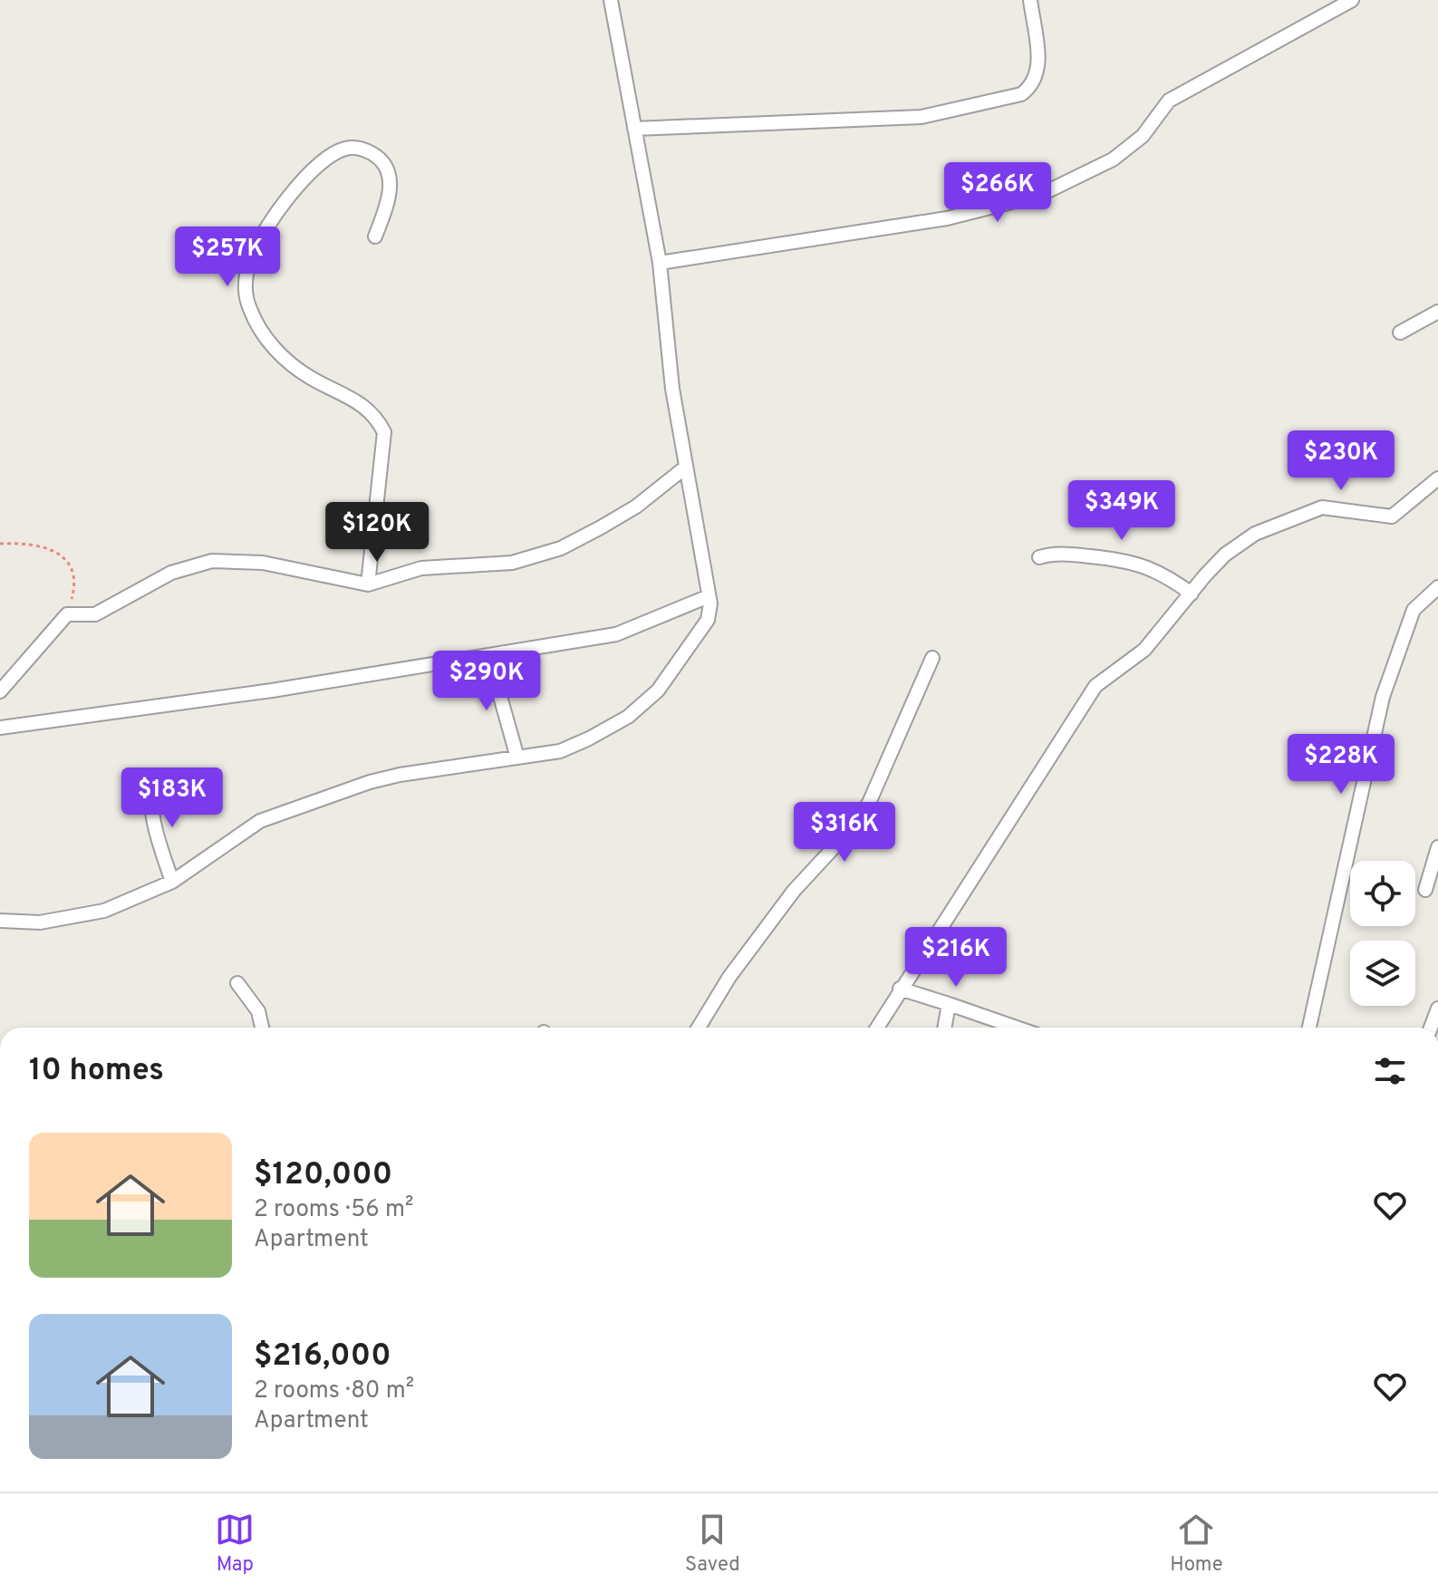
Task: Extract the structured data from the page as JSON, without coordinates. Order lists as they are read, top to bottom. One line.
{"page":{"price":["$266K","$257K","$230K","$349K","$120K","$290K","$228K","$183K","$316K","$216K"],"heading":"10 homes","list":[{"name":"$120,000","note":"2 rooms · 56 m² · Apartment"},{"name":"$216,000","note":"2 rooms · 80 m² · Apartment"}],"tabs":["Map","Saved","Home"]}}
